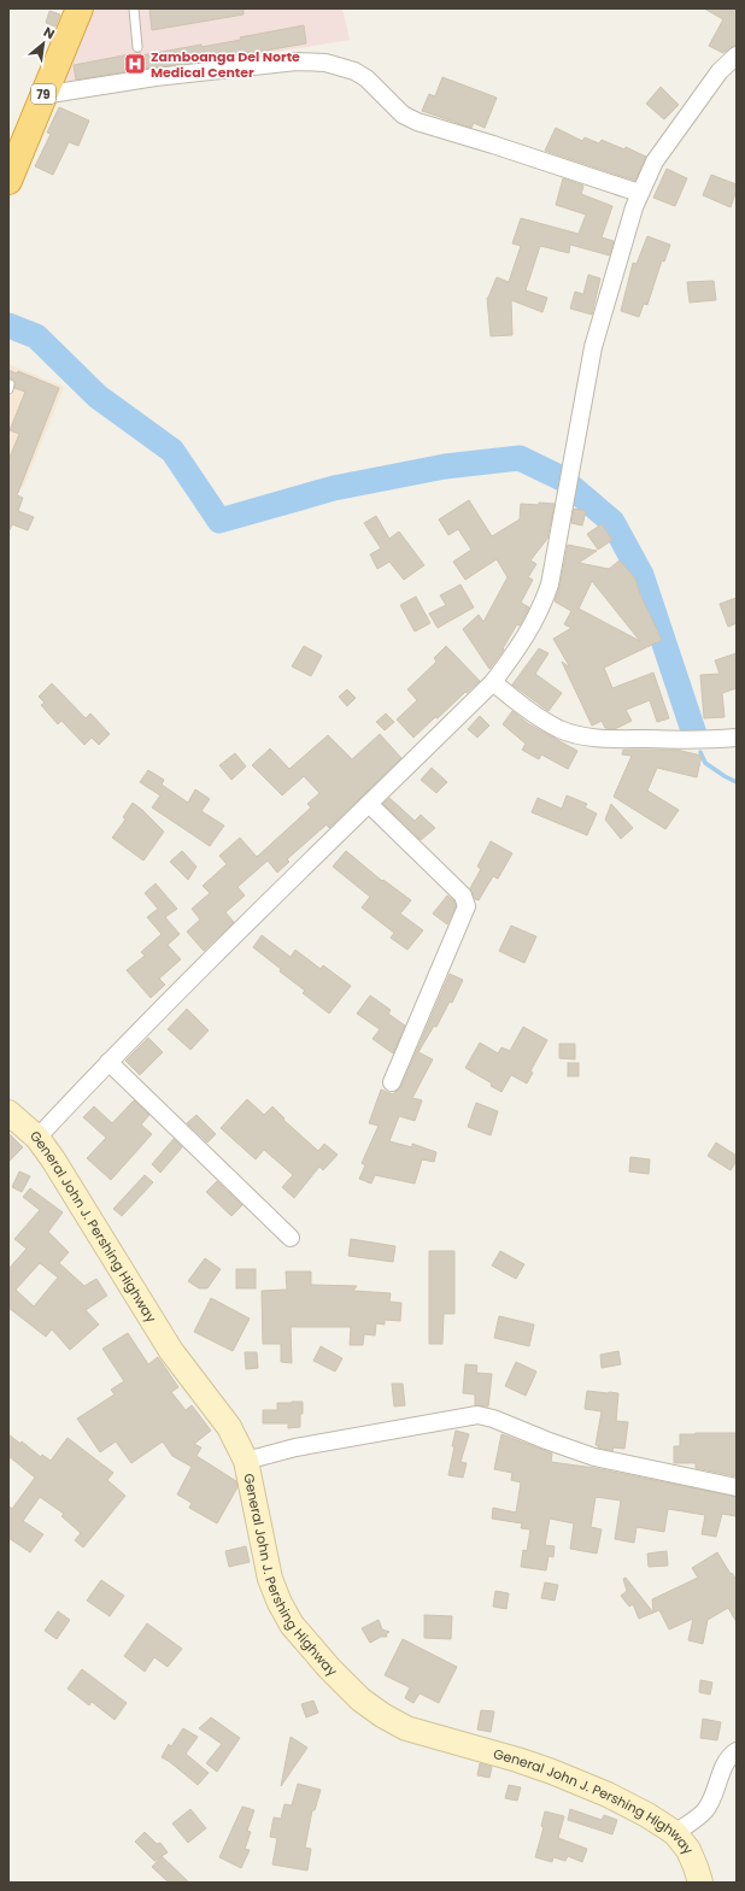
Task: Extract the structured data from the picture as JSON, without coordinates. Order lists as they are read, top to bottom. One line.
{"streets":{"highway":["79"],"main road":["General John J. Pershing Highway"]},"places":{"hospital":["Zamboanga Del Norte Medical Center"]},"north":"top right"}
